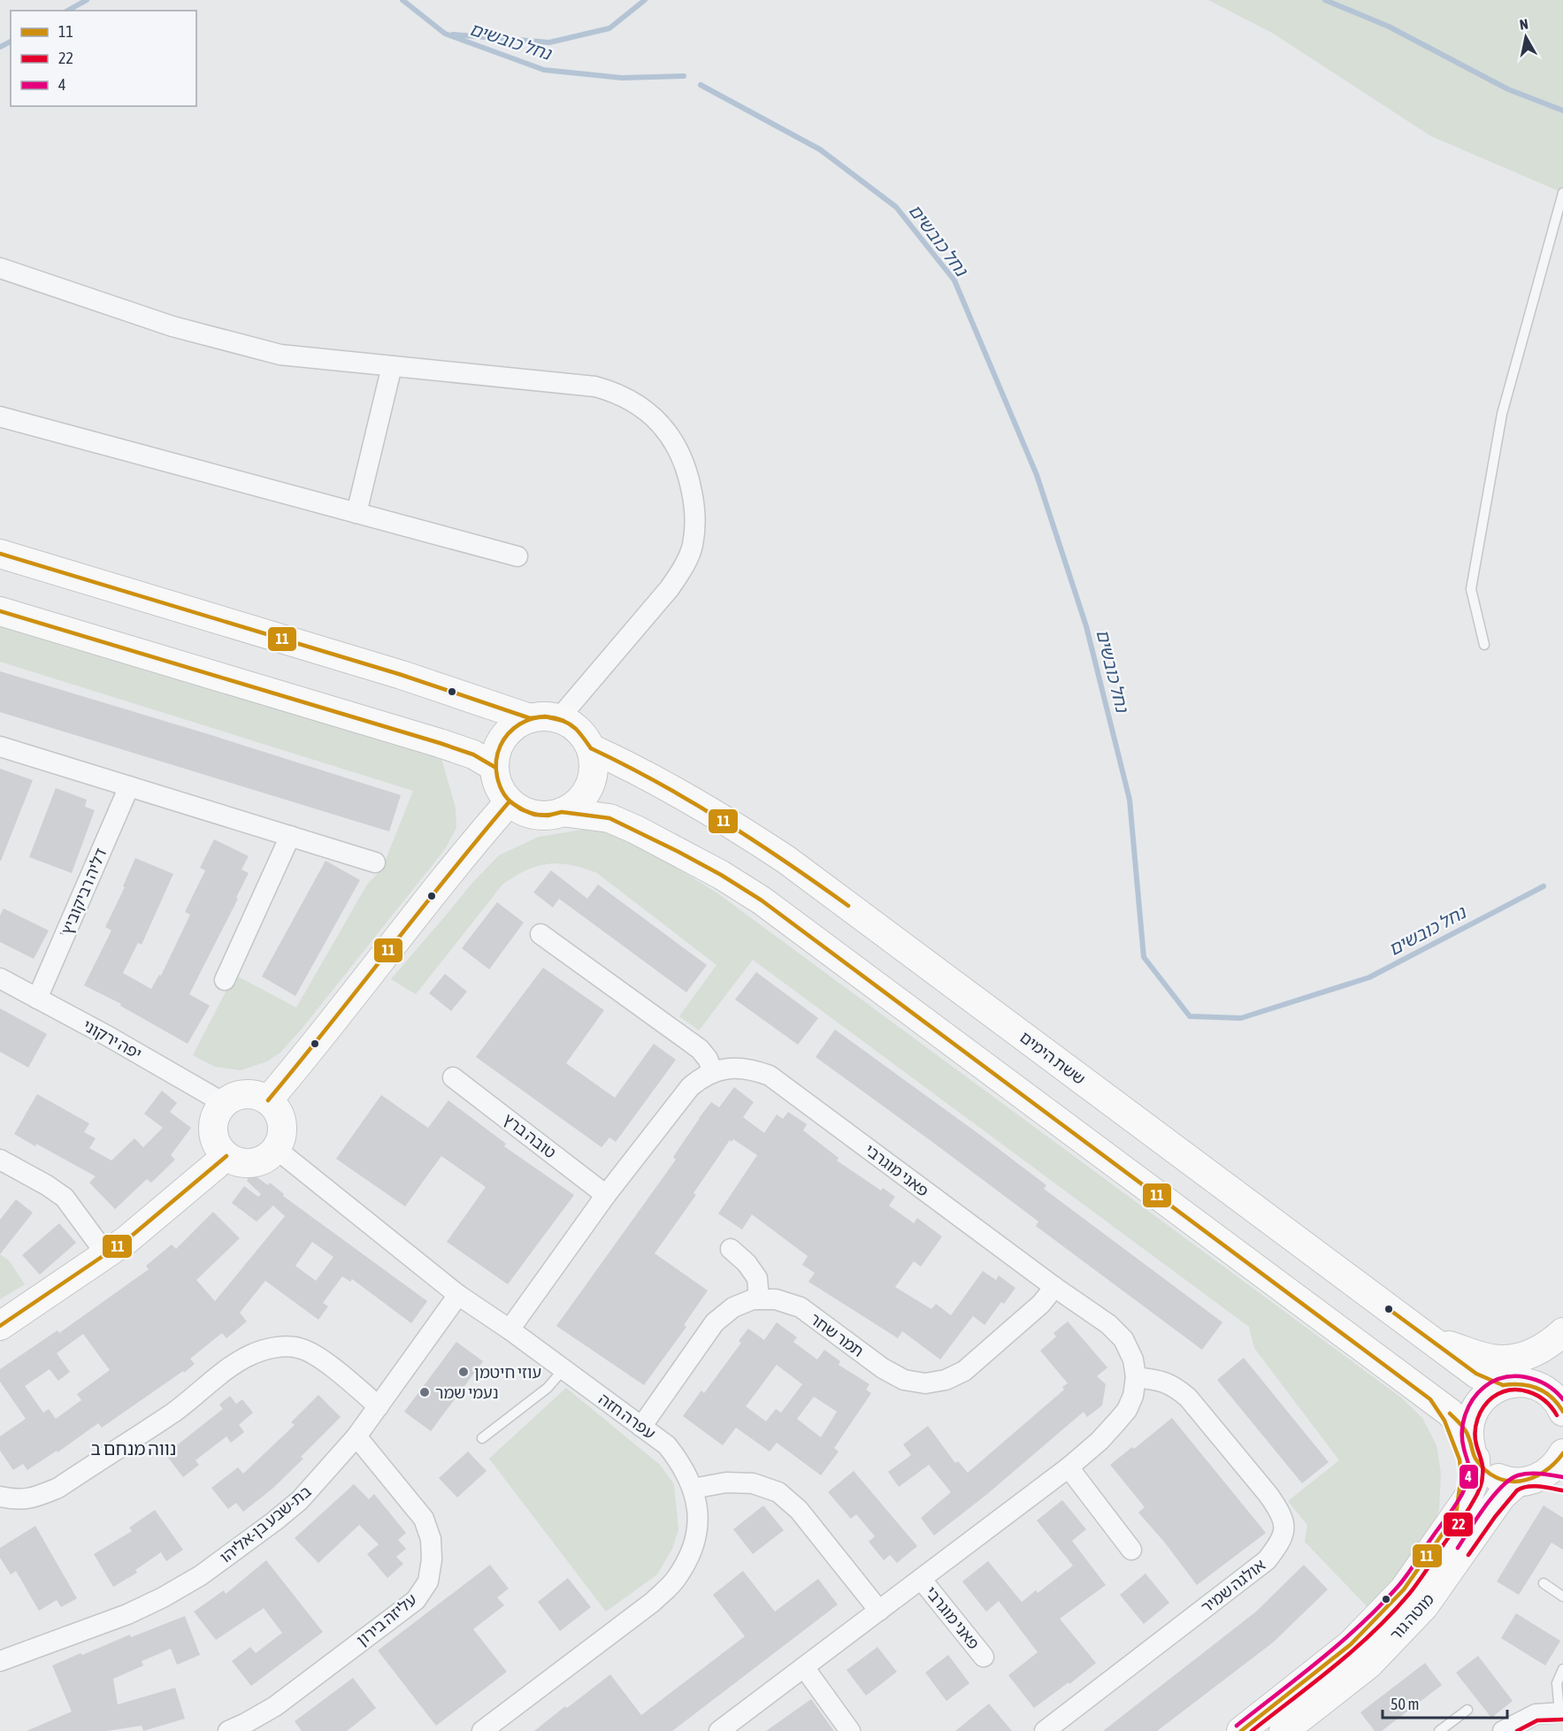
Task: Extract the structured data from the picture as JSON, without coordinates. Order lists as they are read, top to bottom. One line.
{"streets":{"main road":["ששת הימים","מוטה גור"],"street":["'דליה רביקוביץ","יפה ירקוני","טובה ברץ","פאני מוגרבי","תמר שחר","עפרה חזה","בת-שבע בן-אליהו","אולגה שמיר","עליזה בירון"]},"crossings":[["'דליה רביקוביץ","יפה ירקוני"],["יפה ירקוני","עפרה חזה"],["ששת הימים","מוטה גור"],["פאני מוגרבי","תמר שחר"],["פאני מוגרבי","אולגה שמיר"],["תמר שחר","עפרה חזה"],["עפרה חזה","בת-שבע בן-אליהו"],["בת-שבע בן-אליהו","עליזה בירון"]],"districts":["נווה מנחם ב"],"water":["נחל כובשים"],"places":["עוזי חיטמן","נעמי שמר"],"lines":["transit line 11","transit line 4","transit line 22"],"legend":["11","22","4"],"scale_bar":"50 m","north":"top"}
